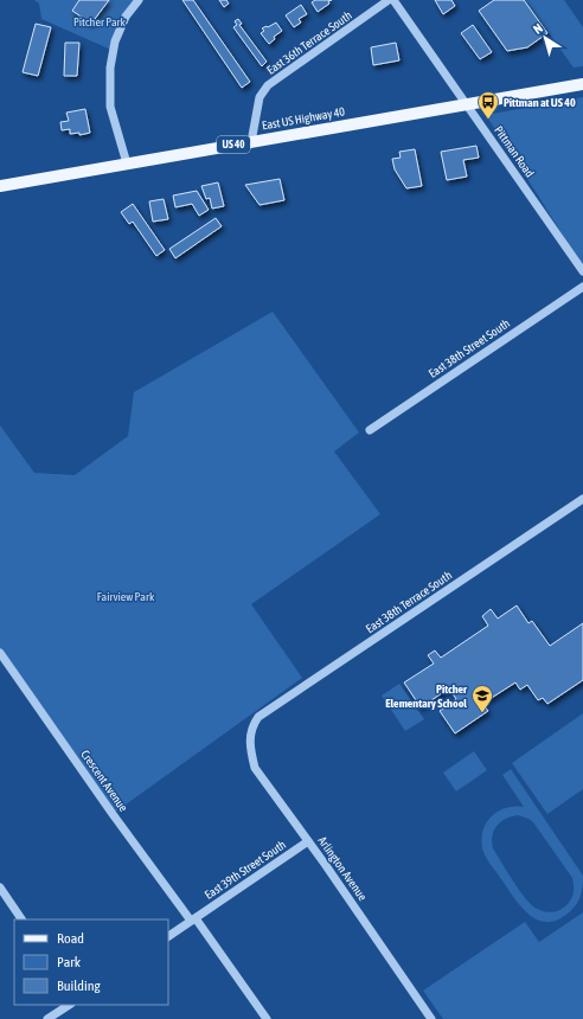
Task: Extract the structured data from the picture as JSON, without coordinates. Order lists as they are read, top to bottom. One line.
{"streets":{"main road":["East US Highway 40","US 40"],"street":["East 36th Terrace South","Pittman Road","East 38th Street South","East 38th Terrace South","Crescent Avenue","Arlington Avenue","East 39th Street South"]},"crossings":[["East 36th Terrace South","East US Highway 40"],["East US Highway 40","Pittman Road"],["East 38th Terrace South","Arlington Avenue"],["Crescent Avenue","East 39th Street South"],["Arlington Avenue","East 39th Street South"]],"parks":["Pitcher Park","Fairview Park"],"places":{"bus stop":["Pittman at US 40"],"school or university":["Pitcher Elementary School"]},"legend":["Road","Park","Building"],"north":"top left"}
